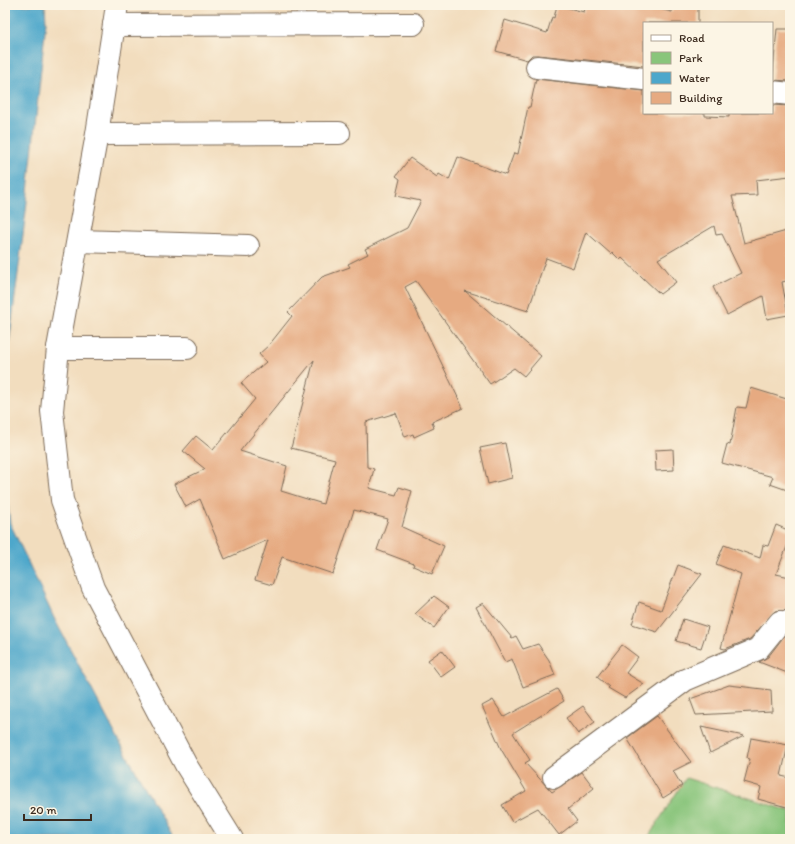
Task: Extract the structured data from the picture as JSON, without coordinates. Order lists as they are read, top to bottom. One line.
{"legend":["Road","Park","Water","Building"],"scale_bar":"20 m"}
